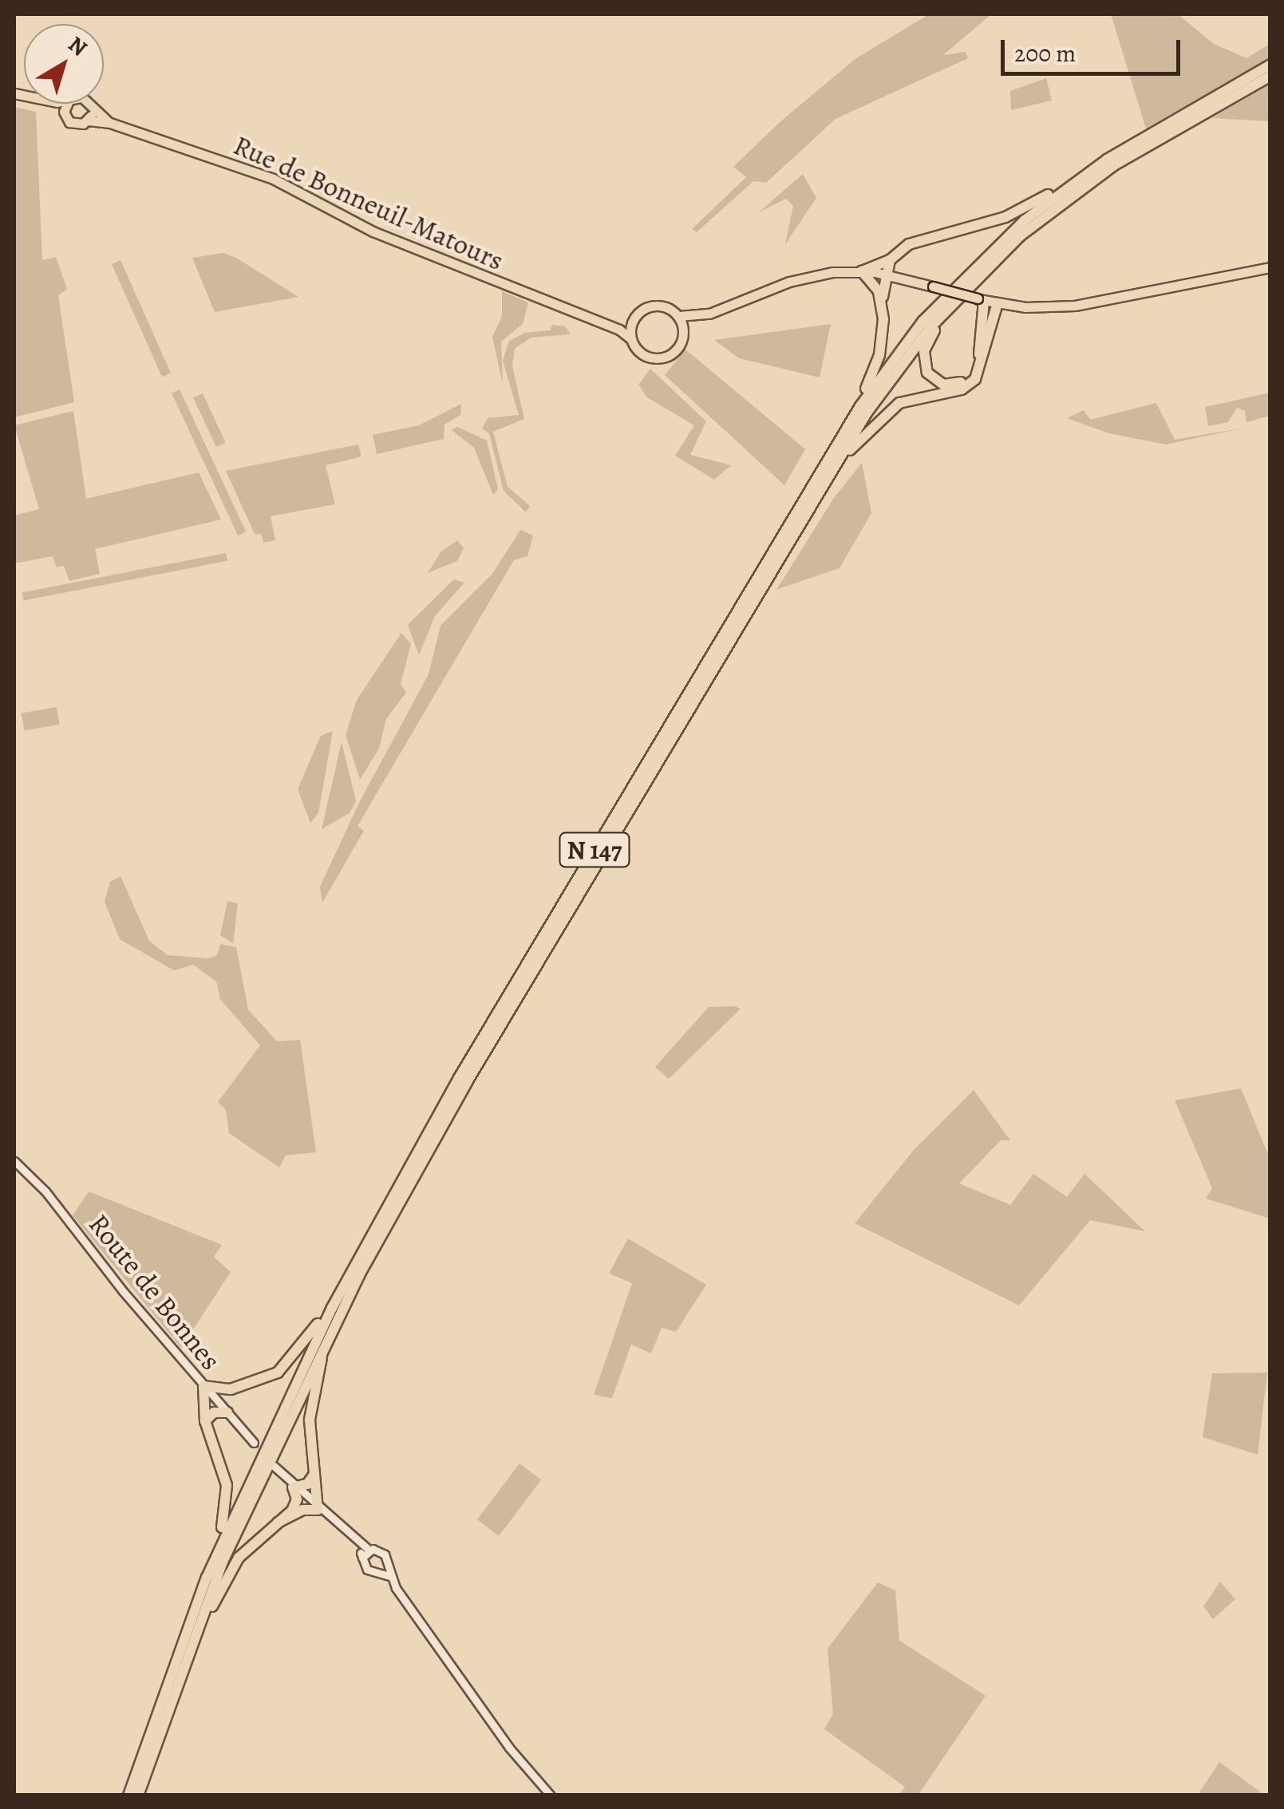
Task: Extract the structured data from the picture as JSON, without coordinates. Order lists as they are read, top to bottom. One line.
{"streets":{"highway":["N 147"],"main road":["Rue de Bonneuil-Matours"],"street":["Route de Bonnes"]},"scale_bar":"200 m","north":"top right"}
